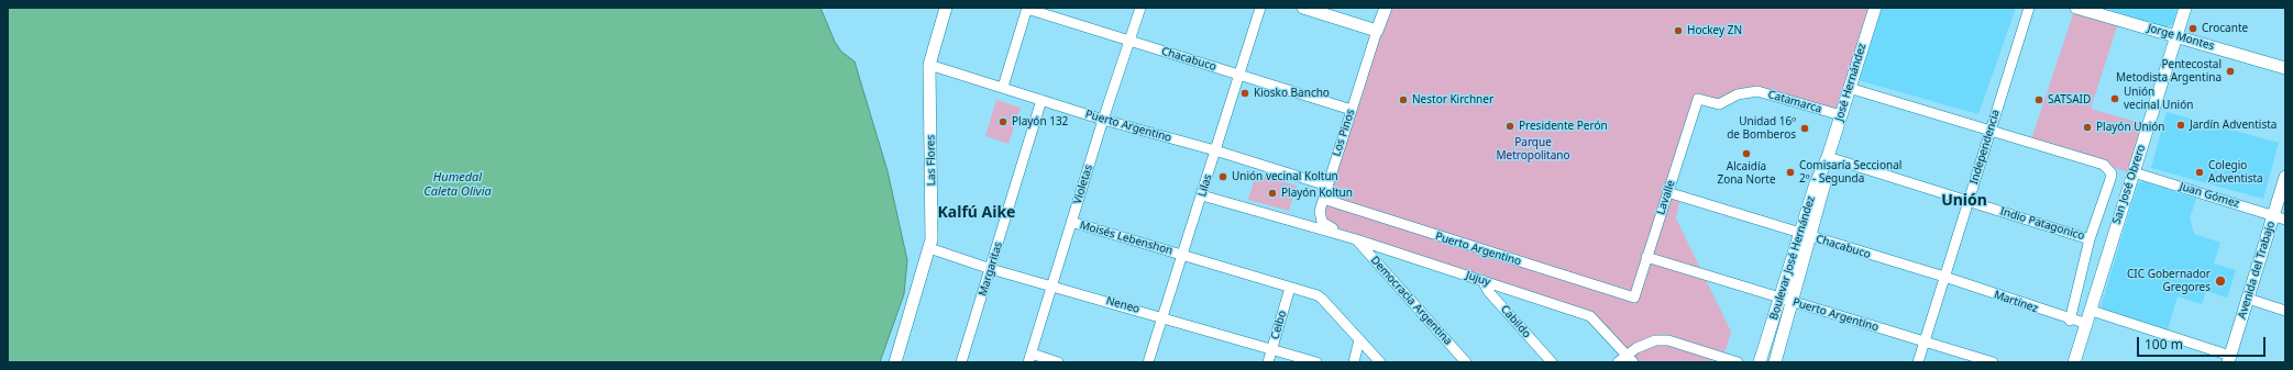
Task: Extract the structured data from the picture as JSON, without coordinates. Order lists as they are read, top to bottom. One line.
{"streets":{"street":["Jorge Montes","Chacabuco","José Hernández","Catamarca","Puerto Argentino","Los Pinos","Independencia","Las Flores","Violetas","San José Obrero","Lilas","Juan Gómez","Lavalle","Indio Patagonico","Moisés Lebenshon","Boulevar José Hernández","Margaritas","Avenida del Trabajo","Jujuy","Democracia Argentina","Martinez","Neneo","Cabildo","Ceibo"]},"crossings":[["Jorge Montes","San José Obrero"],["Chacabuco","Los Pinos"],["Chacabuco","Independencia"],["Chacabuco","Violetas"],["Chacabuco","Lilas"],["Chacabuco","Lavalle"],["Chacabuco","Boulevar José Hernández"],["Chacabuco","Martinez"],["José Hernández","Catamarca"],["José Hernández","Indio Patagonico"],["José Hernández","Boulevar José Hernández"],["Catamarca","Lavalle"],["Puerto Argentino","Los Pinos"],["Puerto Argentino","Independencia"],["Puerto Argentino","Las Flores"],["Puerto Argentino","Violetas"],["Puerto Argentino","Lilas"],["Puerto Argentino","Lavalle"],["Puerto Argentino","Boulevar José Hernández"],["Puerto Argentino","Margaritas"],["Los Pinos","Jujuy"],["Los Pinos","Democracia Argentina"],["Independencia","San José Obrero"],["Independencia","Indio Patagonico"],["Independencia","Martinez"],["Las Flores","Neneo"],["Violetas","Moisés Lebenshon"],["Violetas","Neneo"],["San José Obrero","Juan Gómez"],["San José Obrero","Indio Patagonico"],["San José Obrero","Martinez"],["Lilas","Moisés Lebenshon"],["Lilas","Jujuy"],["Lilas","Neneo"],["Juan Gómez","Avenida del Trabajo"],["Indio Patagonico","Boulevar José Hernández"],["Moisés Lebenshon","Ceibo"],["Margaritas","Neneo"],["Jujuy","Democracia Argentina"],["Jujuy","Cabildo"],["Neneo","Ceibo"]],"districts":["Unión","Kalfú Aike"],"water":["Humedal Caleta Olivia"],"parks":["Parque Metropolitano"],"places":["Crocante","Hockey ZN","Pentecostal Metodista Argentina","Kiosko Bancho","Unión vecinal Unión","Nestor Kirchner","SATSAID","Playón 132","Jardín Adventista","Presidente Perón","Playón Unión","Unidad 16º de Bomberos","Alcaidía Zona Norte","Comisaría Seccional 2º - Segunda","Colegio Adventista","Unión vecinal Koltun","Playón Koltun","CIC Gobernador Gregores"],"scale_bar":"100 m"}
